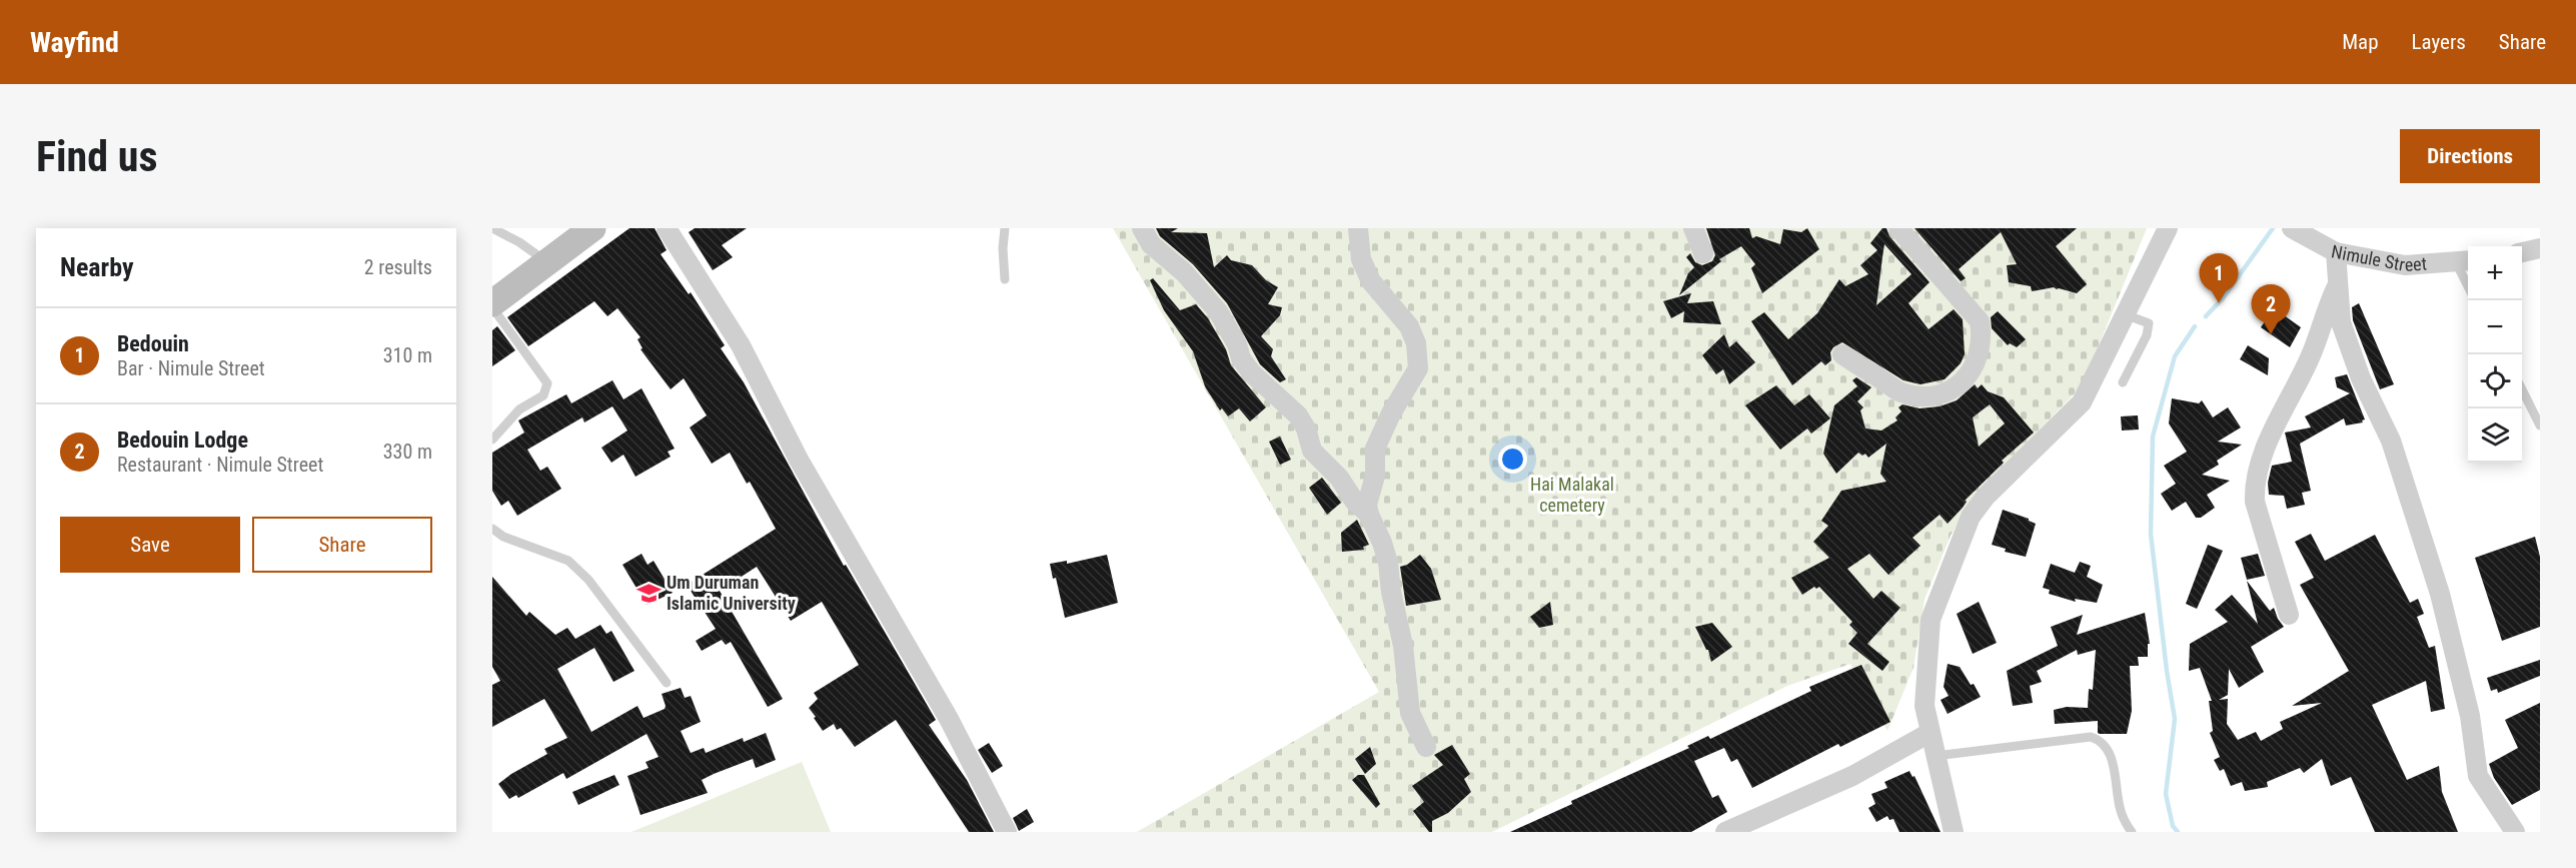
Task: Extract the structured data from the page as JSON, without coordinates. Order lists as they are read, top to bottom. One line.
{"streets":{"street":["Nimule Street"]},"parks":["Hai Malakal cemetery"],"places":{"school or university":["Um Duruman Islamic University"]},"page":{"header":"Wayfind","nav":["Map","Layers","Share"],"buttons":["Directions",["Save","Share"]],"title":"Find us","heading":["Nearby","2 results"],"map_buttons":["+","−"],"pins":["1","2"],"list":[{"mark":"1","name":"Bedouin","note":"Bar · Nimule Street","value":"310 m"},{"mark":"2","name":"Bedouin Lodge","note":"Restaurant · Nimule Street","value":"330 m"}]}}
